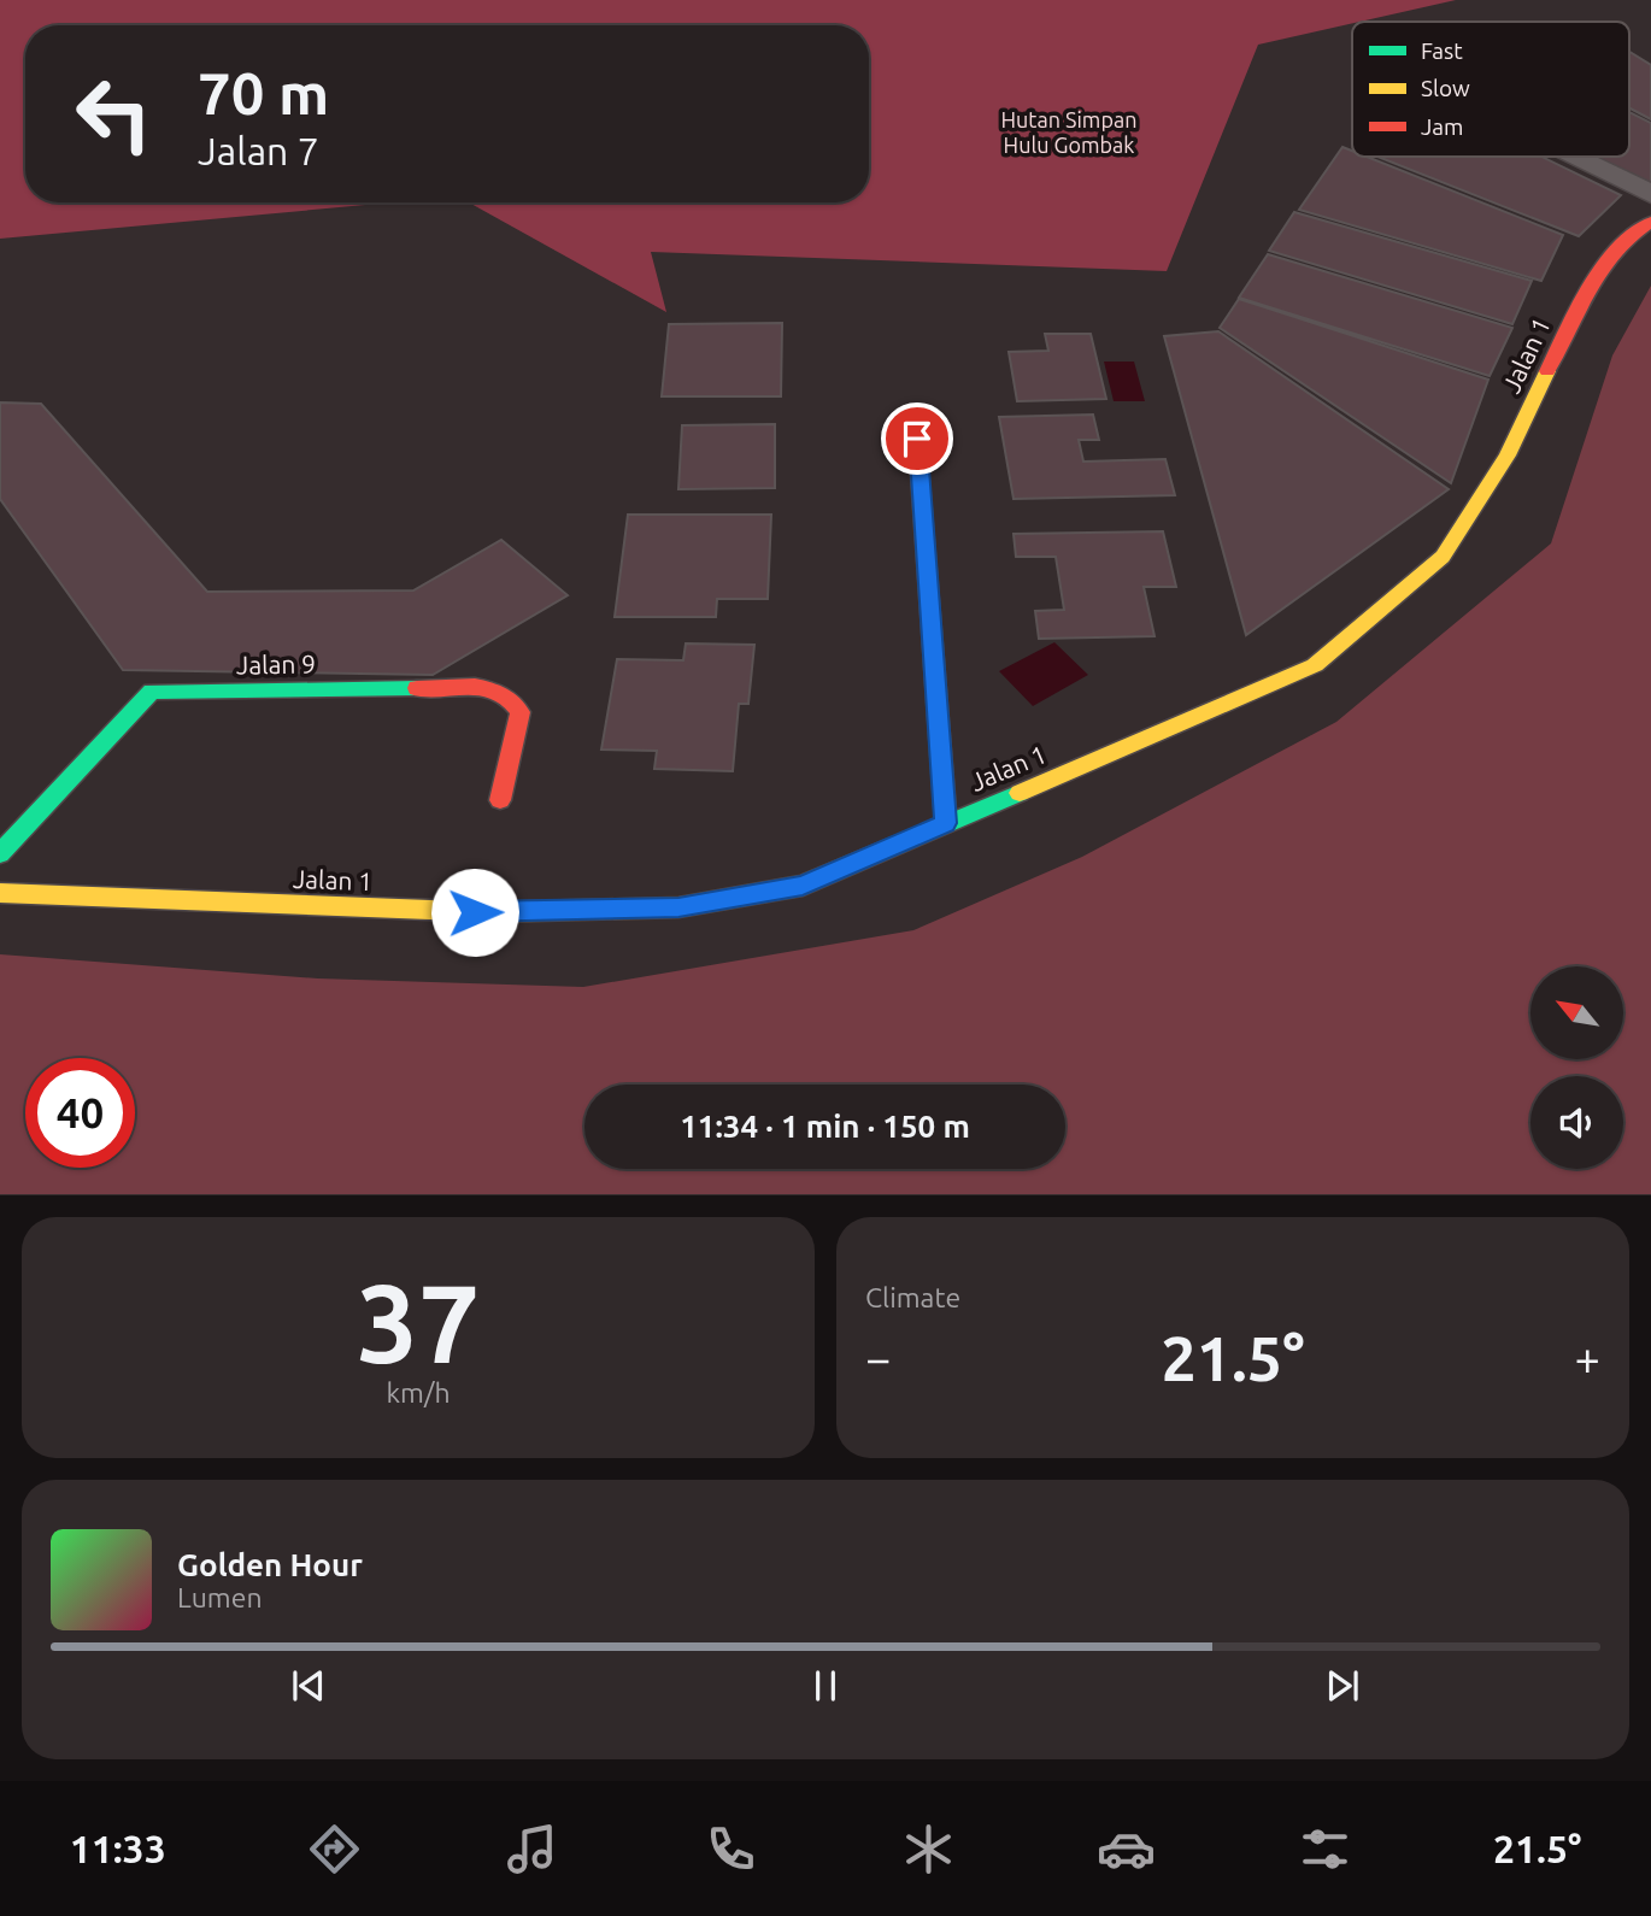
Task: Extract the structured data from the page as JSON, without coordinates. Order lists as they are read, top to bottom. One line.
{"streets":{"street":["Jalan 1","Jalan 9"]},"parks":["Hutan Simpan Hulu Gombak"],"legend":["Fast","Slow","Jam"],"north":"top left","page":{"turn":["70 m","Jalan 7"],"limit":"40","trip":"11:34 · 1 min · 150 m","tile":[["37","km/h"],"Climate"],"heat":["−","21.5°","+"],"song":["Golden Hour","Lumen"],"tabs":["11:33","21.5°"]}}
